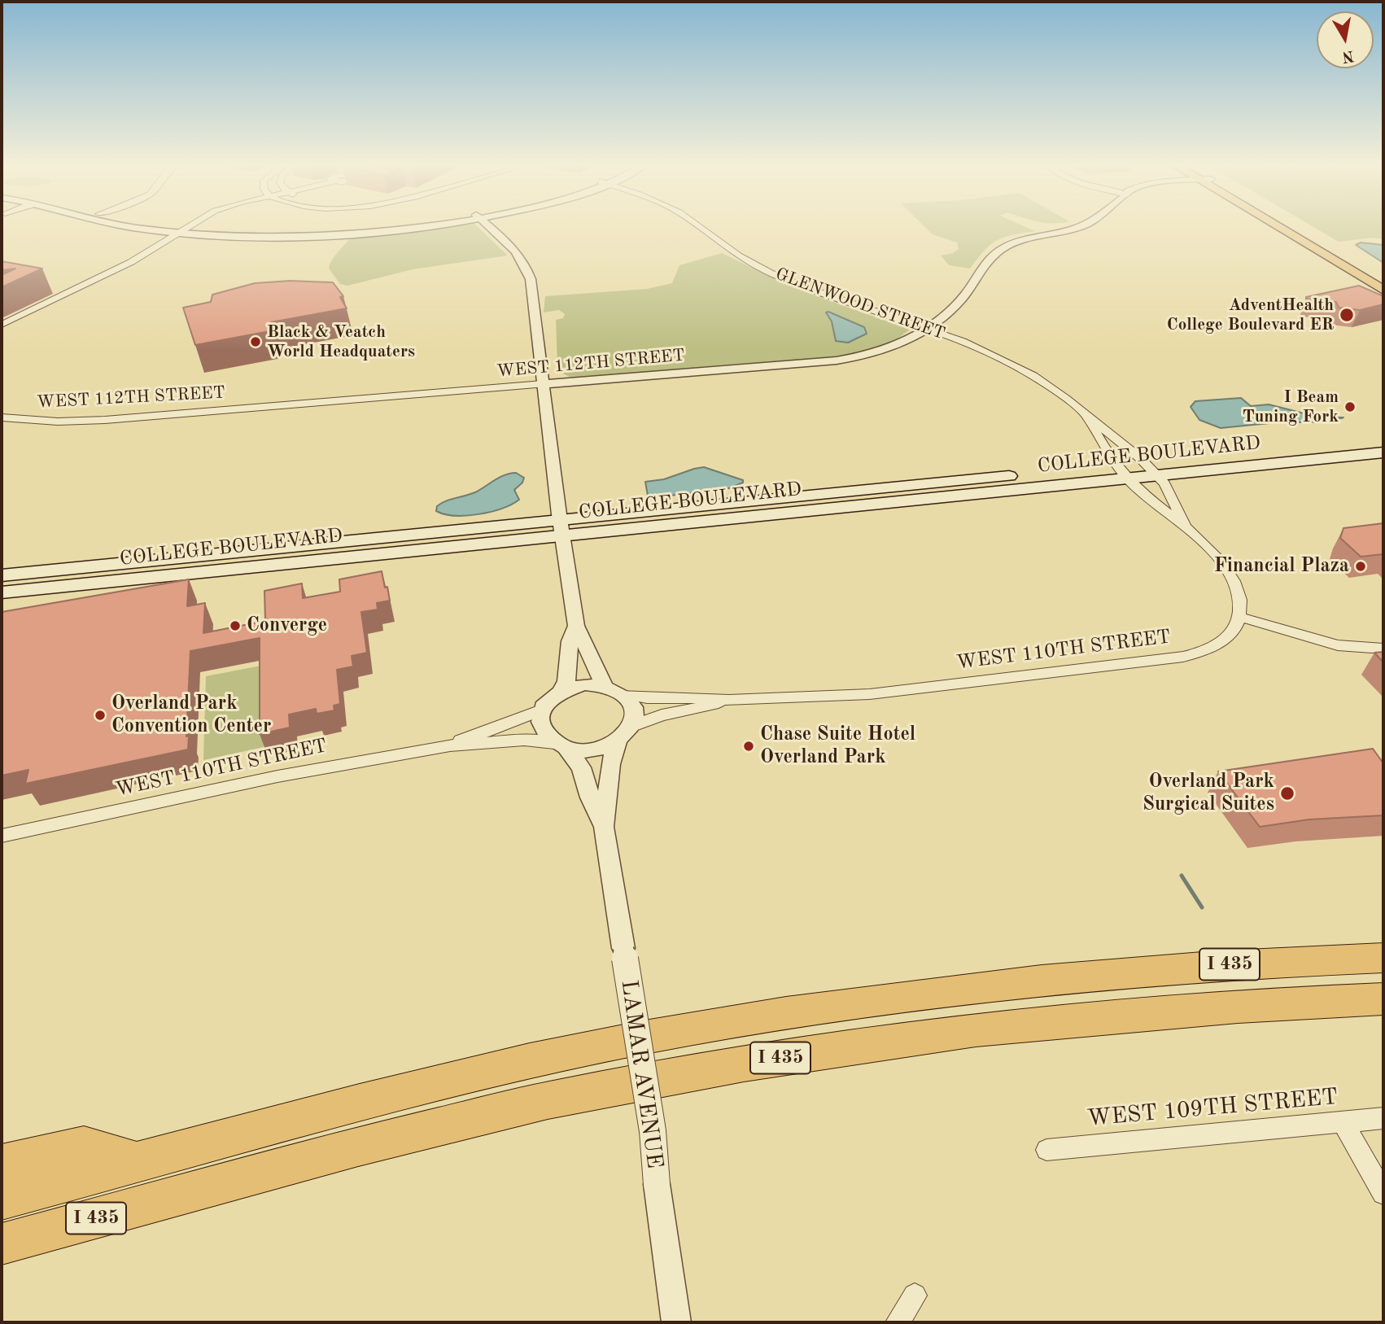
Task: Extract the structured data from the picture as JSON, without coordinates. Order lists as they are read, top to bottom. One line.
{"streets":{"highway":["I 435"],"main road":["COLLEGE BOULEVARD"],"street":["GLENWOOD STREET","WEST 112TH STREET","WEST 110TH STREET","LAMAR AVENUE","WEST 109TH STREET"]},"crossings":[["GLENWOOD STREET","WEST 112TH STREET"],["GLENWOOD STREET","COLLEGE BOULEVARD"],["GLENWOOD STREET","WEST 110TH STREET"],["WEST 110TH STREET","LAMAR AVENUE"]],"places":["AdventHealth College Boulevard ER","Black & Veatch World Headquaters","I Beam Tuning Fork","Financial Plaza","Converge","Overland Park Convention Center","Chase Suite Hotel Overland Park","Overland Park Surgical Suites"],"north":"bottom"}
